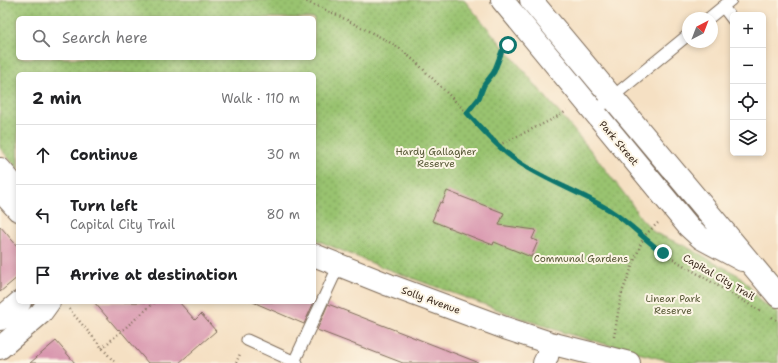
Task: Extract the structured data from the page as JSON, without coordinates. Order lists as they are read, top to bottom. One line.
{"streets":{"street":["Park Street","Solly Avenue"],"path":["Capital City Trail"]},"parks":["Hardy Gallagher Reserve","Communal Gardens","Linear Park Reserve"],"north":"top right","page":{"map_buttons":["+","−"],"search":"Search here","heading":["2 min","Walk · 110 m"],"list":[["Continue","30 m"],["Turn left","Capital City Trail","80 m"],"Arrive at destination"]}}
